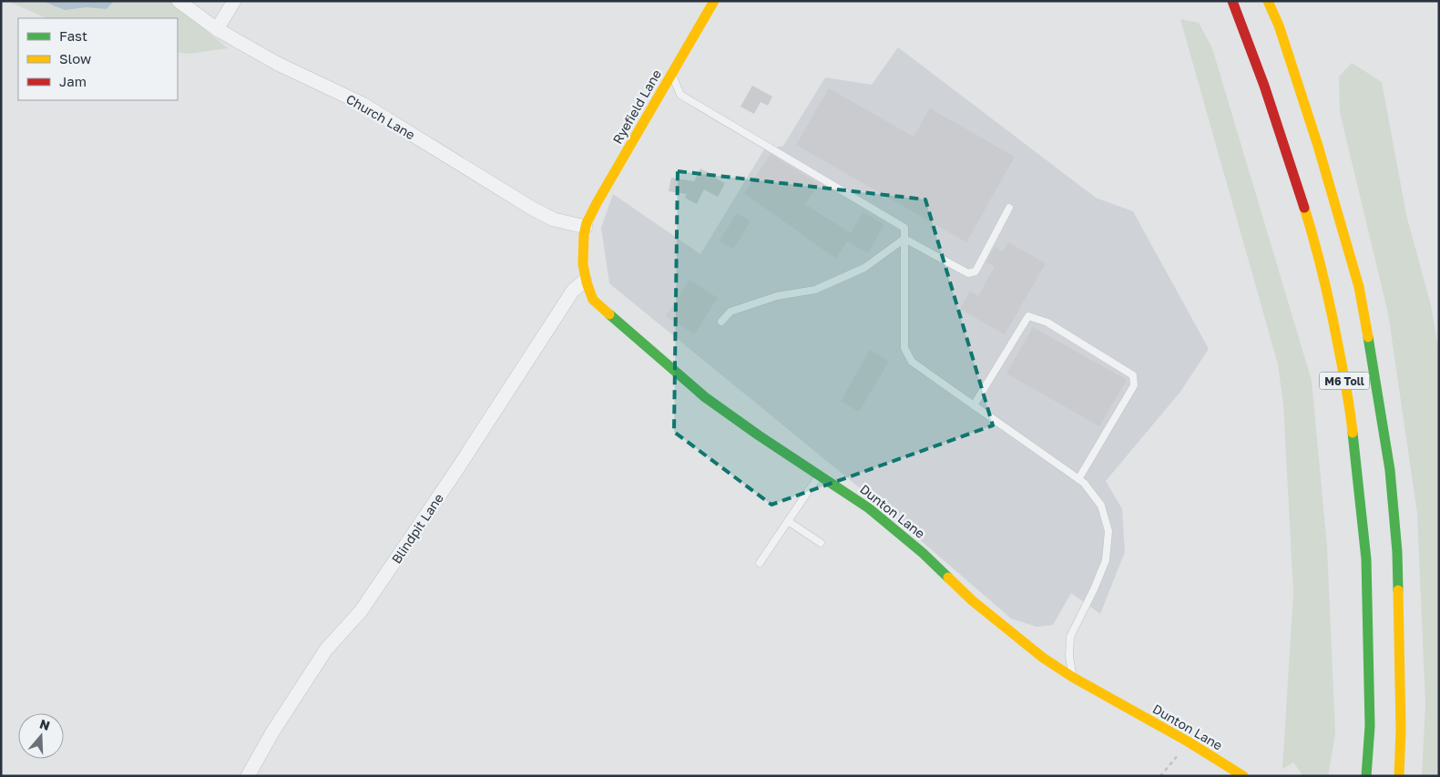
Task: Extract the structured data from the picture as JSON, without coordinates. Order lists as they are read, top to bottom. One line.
{"streets":{"main road":["Ryefield Lane","M6 Toll","Dunton Lane"],"street":["Church Lane","Blindpit Lane"]},"crossings":[["Ryefield Lane","Church Lane"],["Ryefield Lane","Dunton Lane"],["Church Lane","Dunton Lane"],["Dunton Lane","Blindpit Lane"]],"legend":["Fast","Slow","Jam"],"north":"top"}
